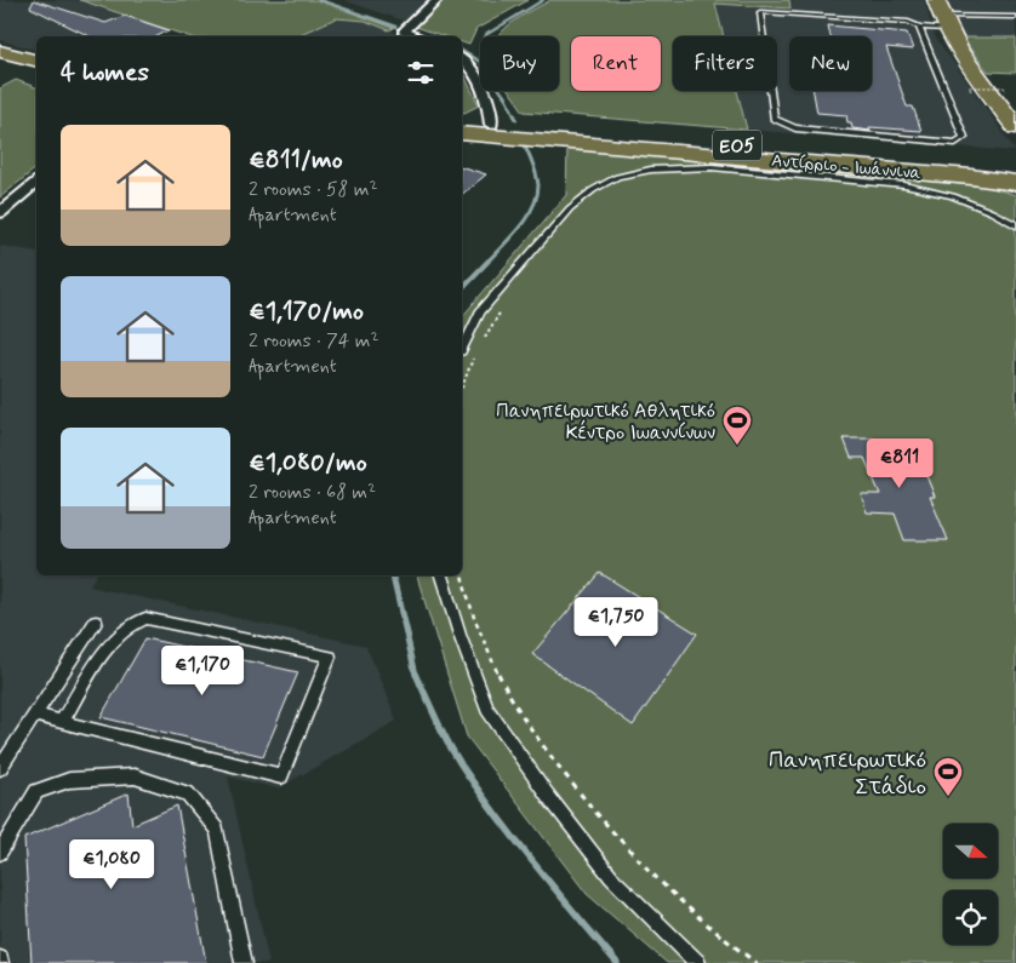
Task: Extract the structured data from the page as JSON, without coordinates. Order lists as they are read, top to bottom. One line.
{"streets":{"highway":["ΕΟ5","Αντίρριο - Ιωάννινα"]},"places":{"sports":["Πανηπειρωτικό Αθλητικό Κέντρο Ιωαννίνων","Πανηπειρωτικό Στάδιο"]},"north":"right","page":{"chip":["Buy","Rent","Filters","New"],"heading":"4 homes","list":[{"name":"€811/mo","note":"2 rooms · 58 m² · Apartment"},{"name":"€1,170/mo","note":"2 rooms · 74 m² · Apartment"},{"name":"€1,080/mo","note":"2 rooms · 68 m² · Apartment"}],"price":["€811","€1,750","€1,170","€1,080"]}}
